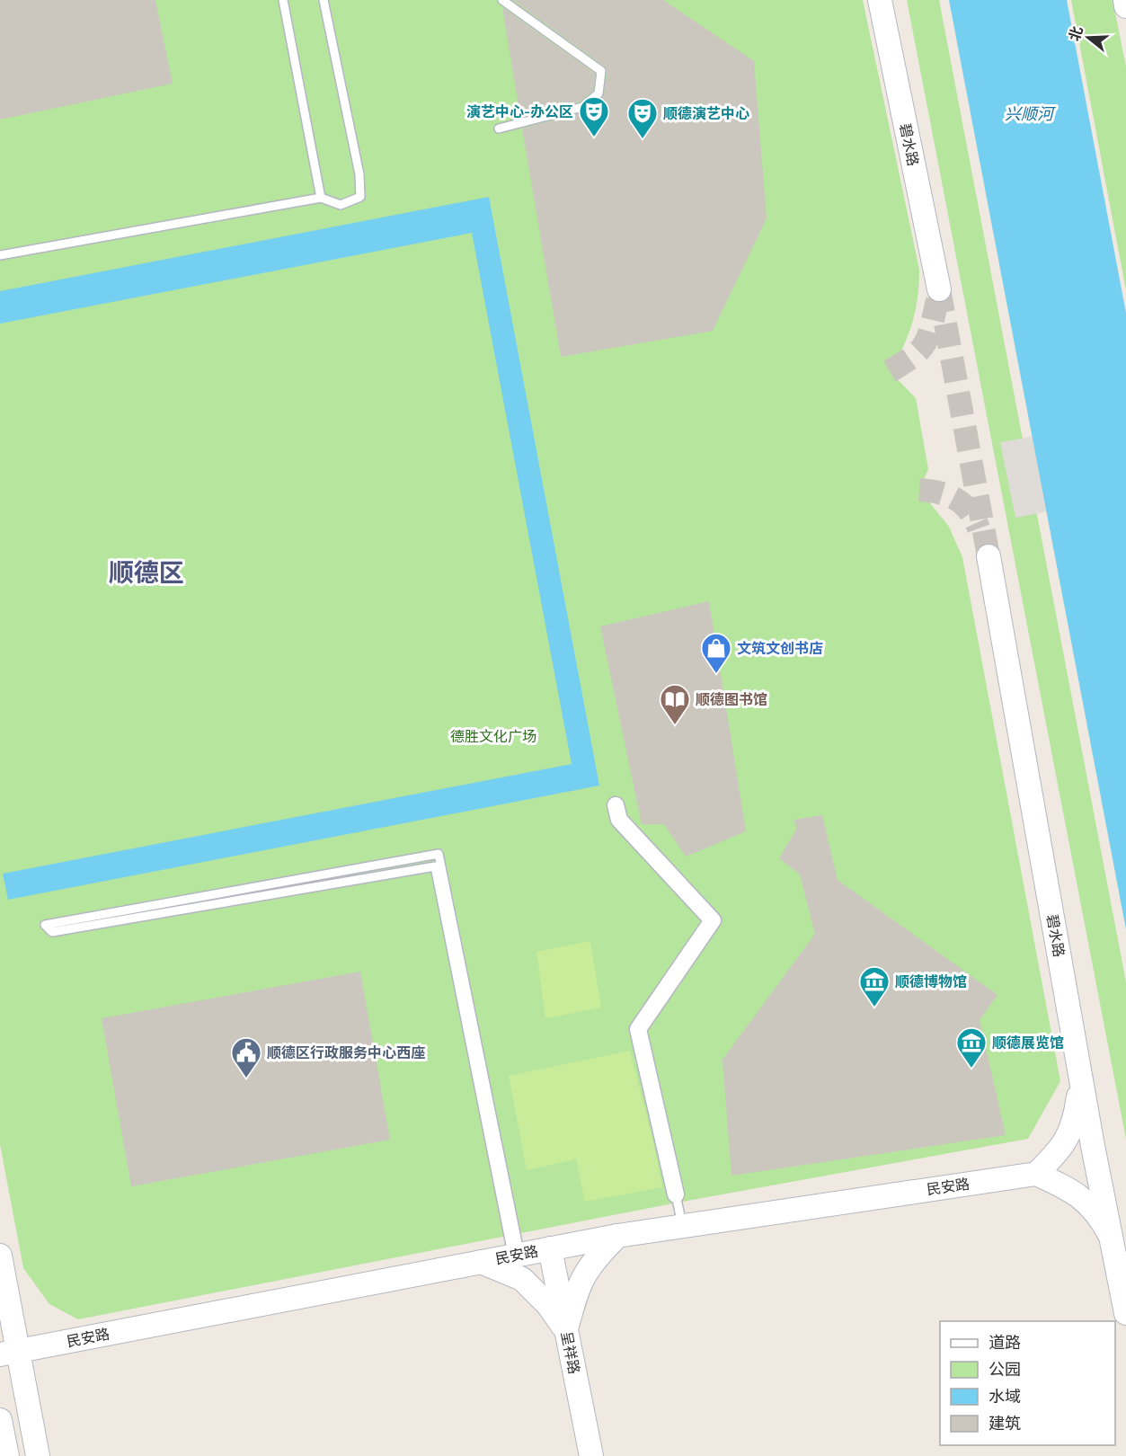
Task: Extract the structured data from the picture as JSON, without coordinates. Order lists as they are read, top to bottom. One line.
{"streets":{"street":["碧水路","民安路","呈祥路"]},"crossings":[["民安路","呈祥路"]],"districts":["顺德区"],"water":["兴顺河"],"parks":["德胜文化广场"],"places":{"theatre":["演艺中心-办公区","顺德演艺中心"],"shop":["文筑文创书店"],"library":["顺德图书馆"],"museum":["顺德博物馆","顺德展览馆"],"public building":["顺德区行政服务中心西座"]},"legend":["道路","公园","水域","建筑"],"north":"left"}
